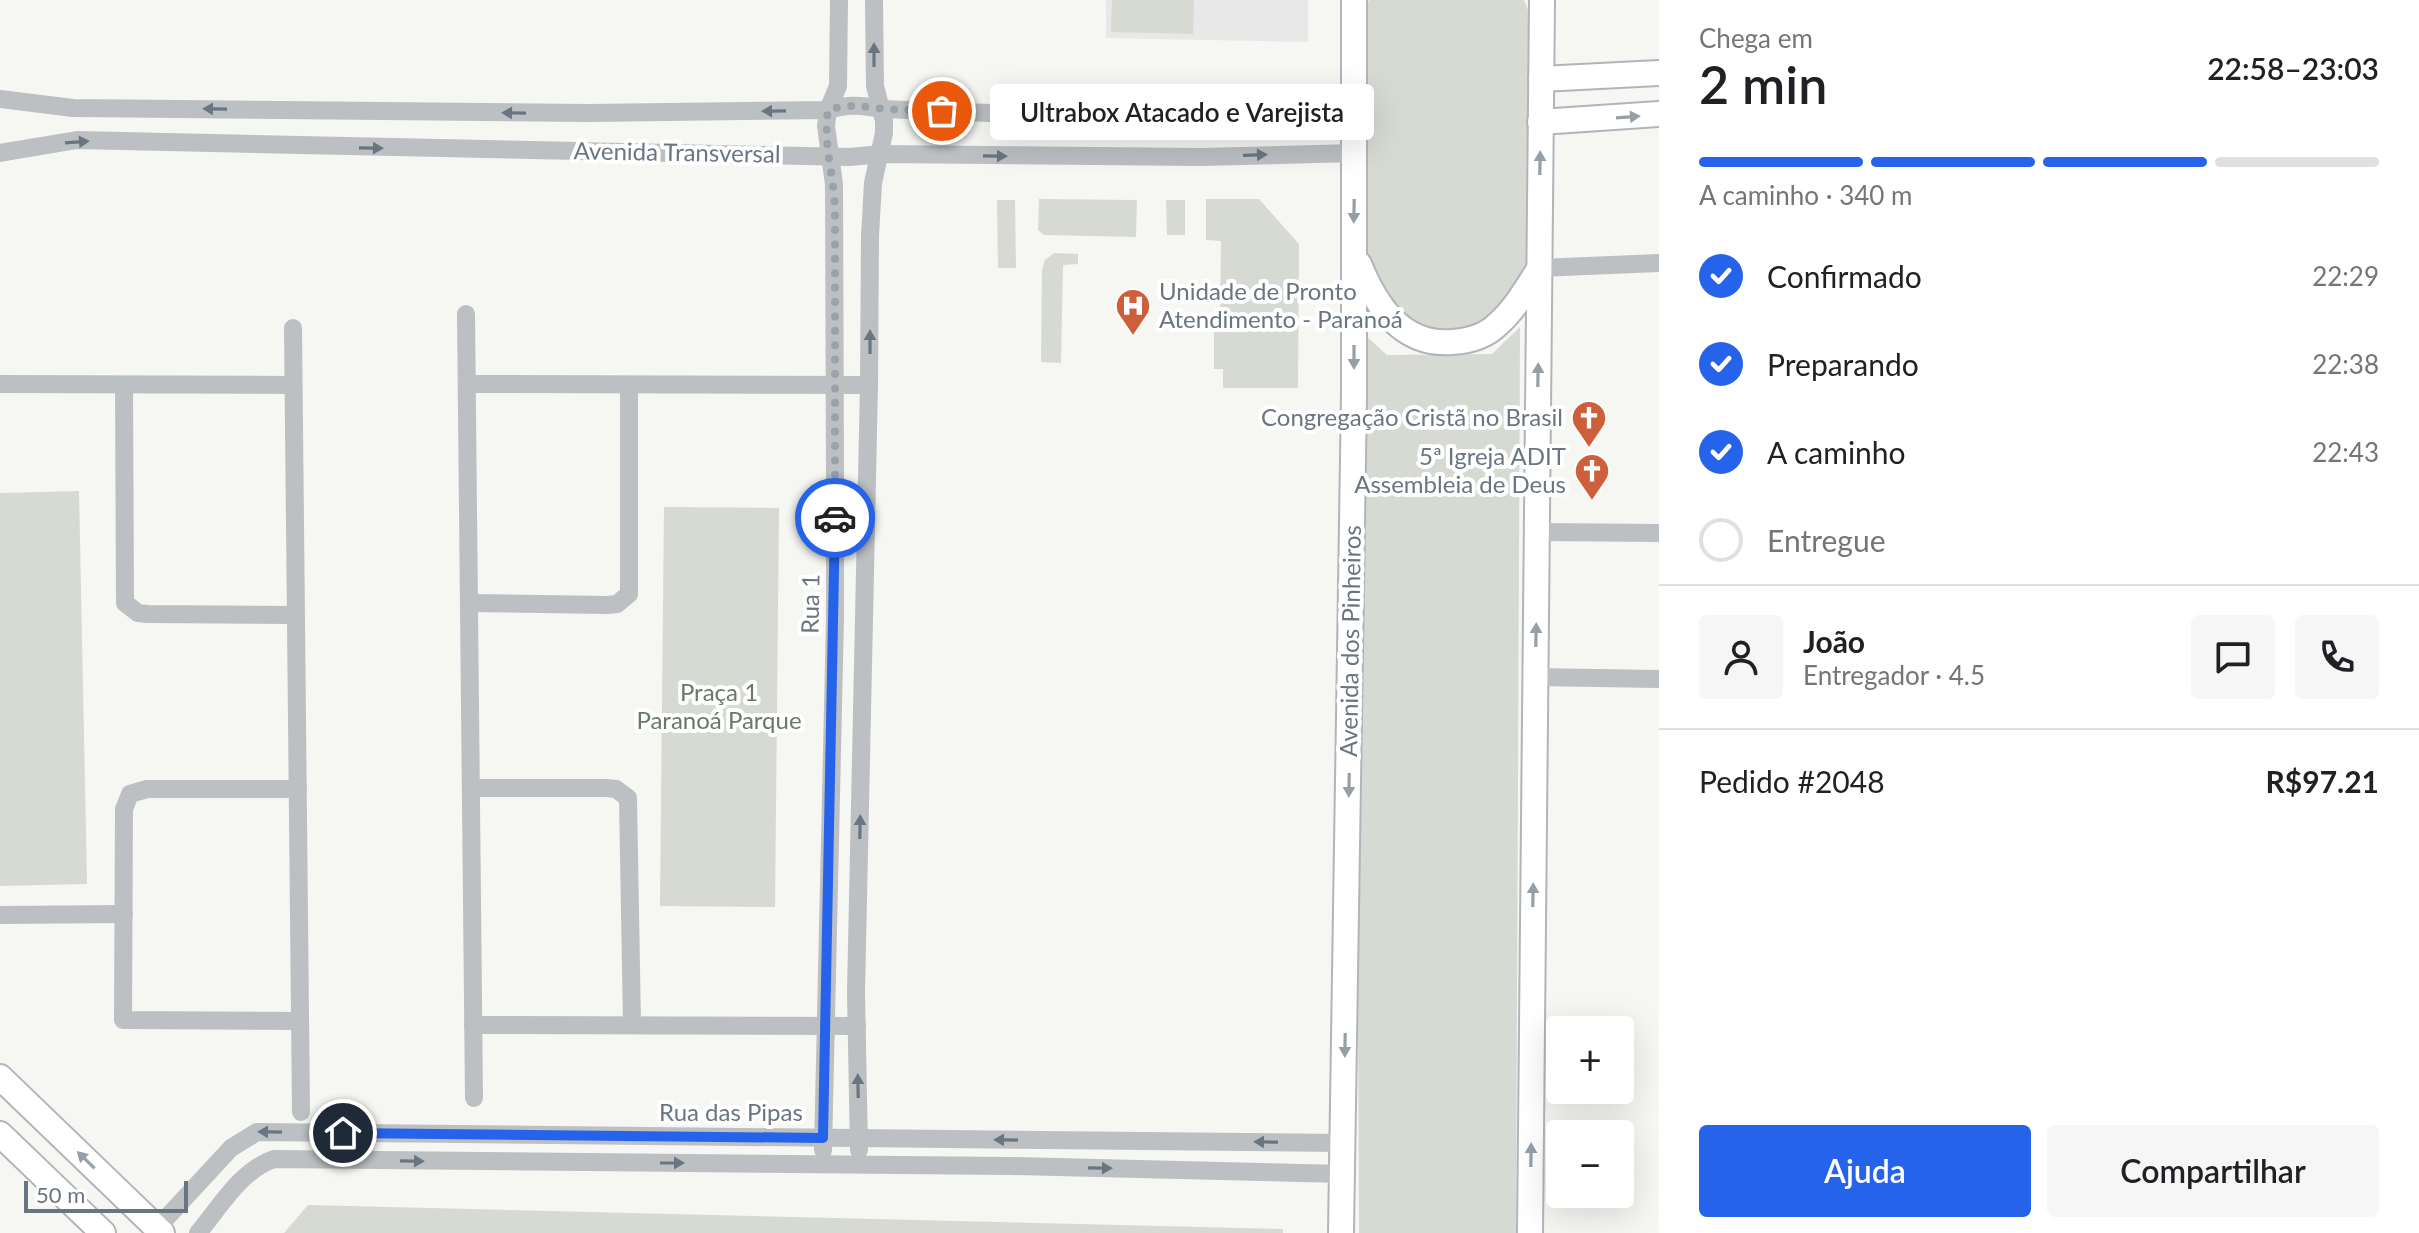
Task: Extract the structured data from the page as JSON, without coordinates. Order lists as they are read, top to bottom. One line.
{"streets":{"street":["Avenida Transversal","Rua 1","Avenida dos Pinheiros","Rua das Pipas"]},"crossings":[["Avenida Transversal","Rua 1"],["Avenida Transversal","Avenida dos Pinheiros"],["Rua 1","Rua das Pipas"],["Avenida dos Pinheiros","Rua das Pipas"]],"parks":["Praça 1 Paranoá Parque"],"places":{"other":["Ultrabox Atacado e Varejista"],"hospital":["Unidade de Pronto Atendimento - Paranoá"],"church":["Congregação Cristã no Brasil","5ª Igreja ADIT Assembleia de Deus"]},"scale_bar":"50 m","page":{"heading":["2 min","Chega em","22:58–23:03"],"panel":["João","Entregador · 4.5","Pedido #2048","R$97.21"],"bubble":"Ultrabox Atacado e Varejista","bar":"A caminho · 340 m","list":[["Confirmado","22:29"],["Preparando","22:38"],["A caminho","22:43"],"Entregue"],"map_buttons":["+","−"],"buttons":["Ajuda","Compartilhar"],"scale":"50 m"}}
